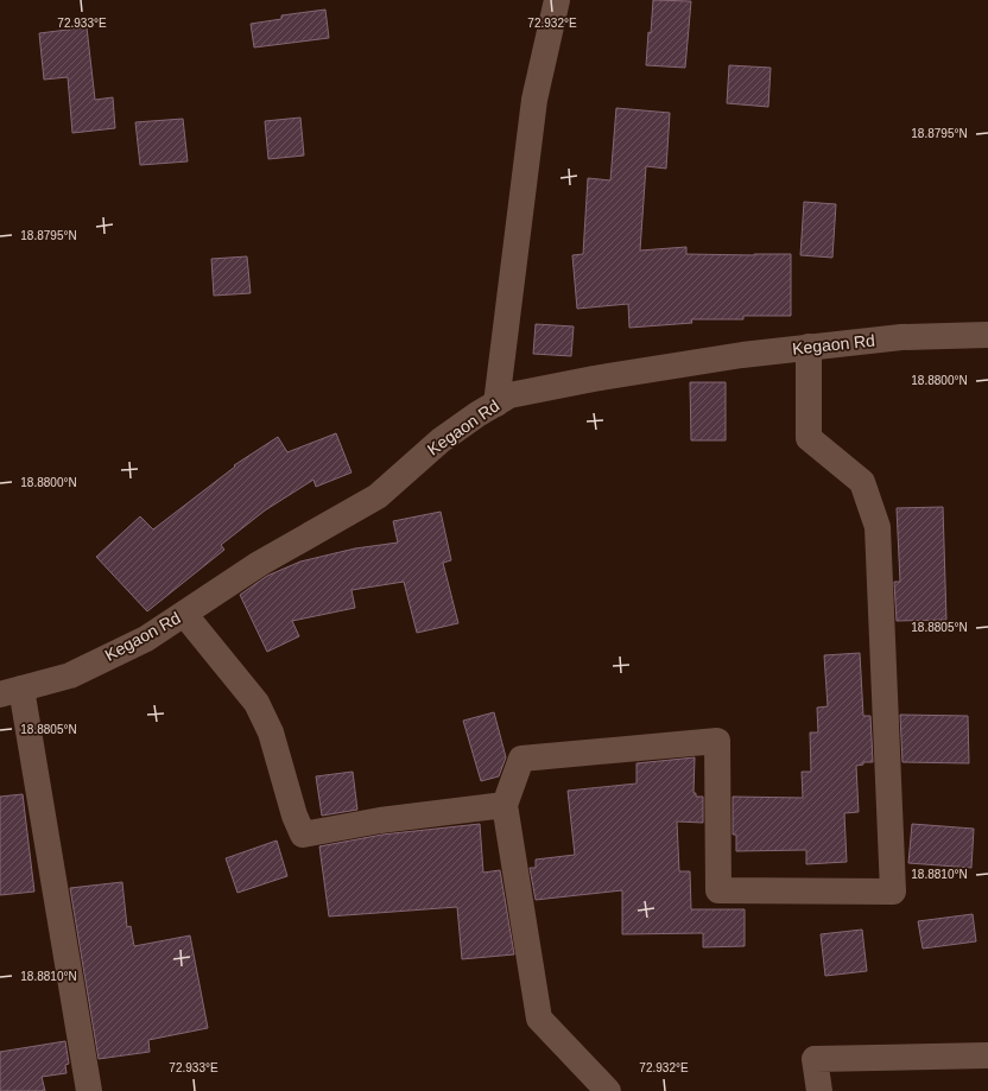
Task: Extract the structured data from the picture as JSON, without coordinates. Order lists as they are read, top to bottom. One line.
{"streets":{"street":["Kegaon Rd"]},"coordinates":["72.933°E","72.932°E","18.8795°N","18.8800°N","18.8805°N","18.8810°N"]}
